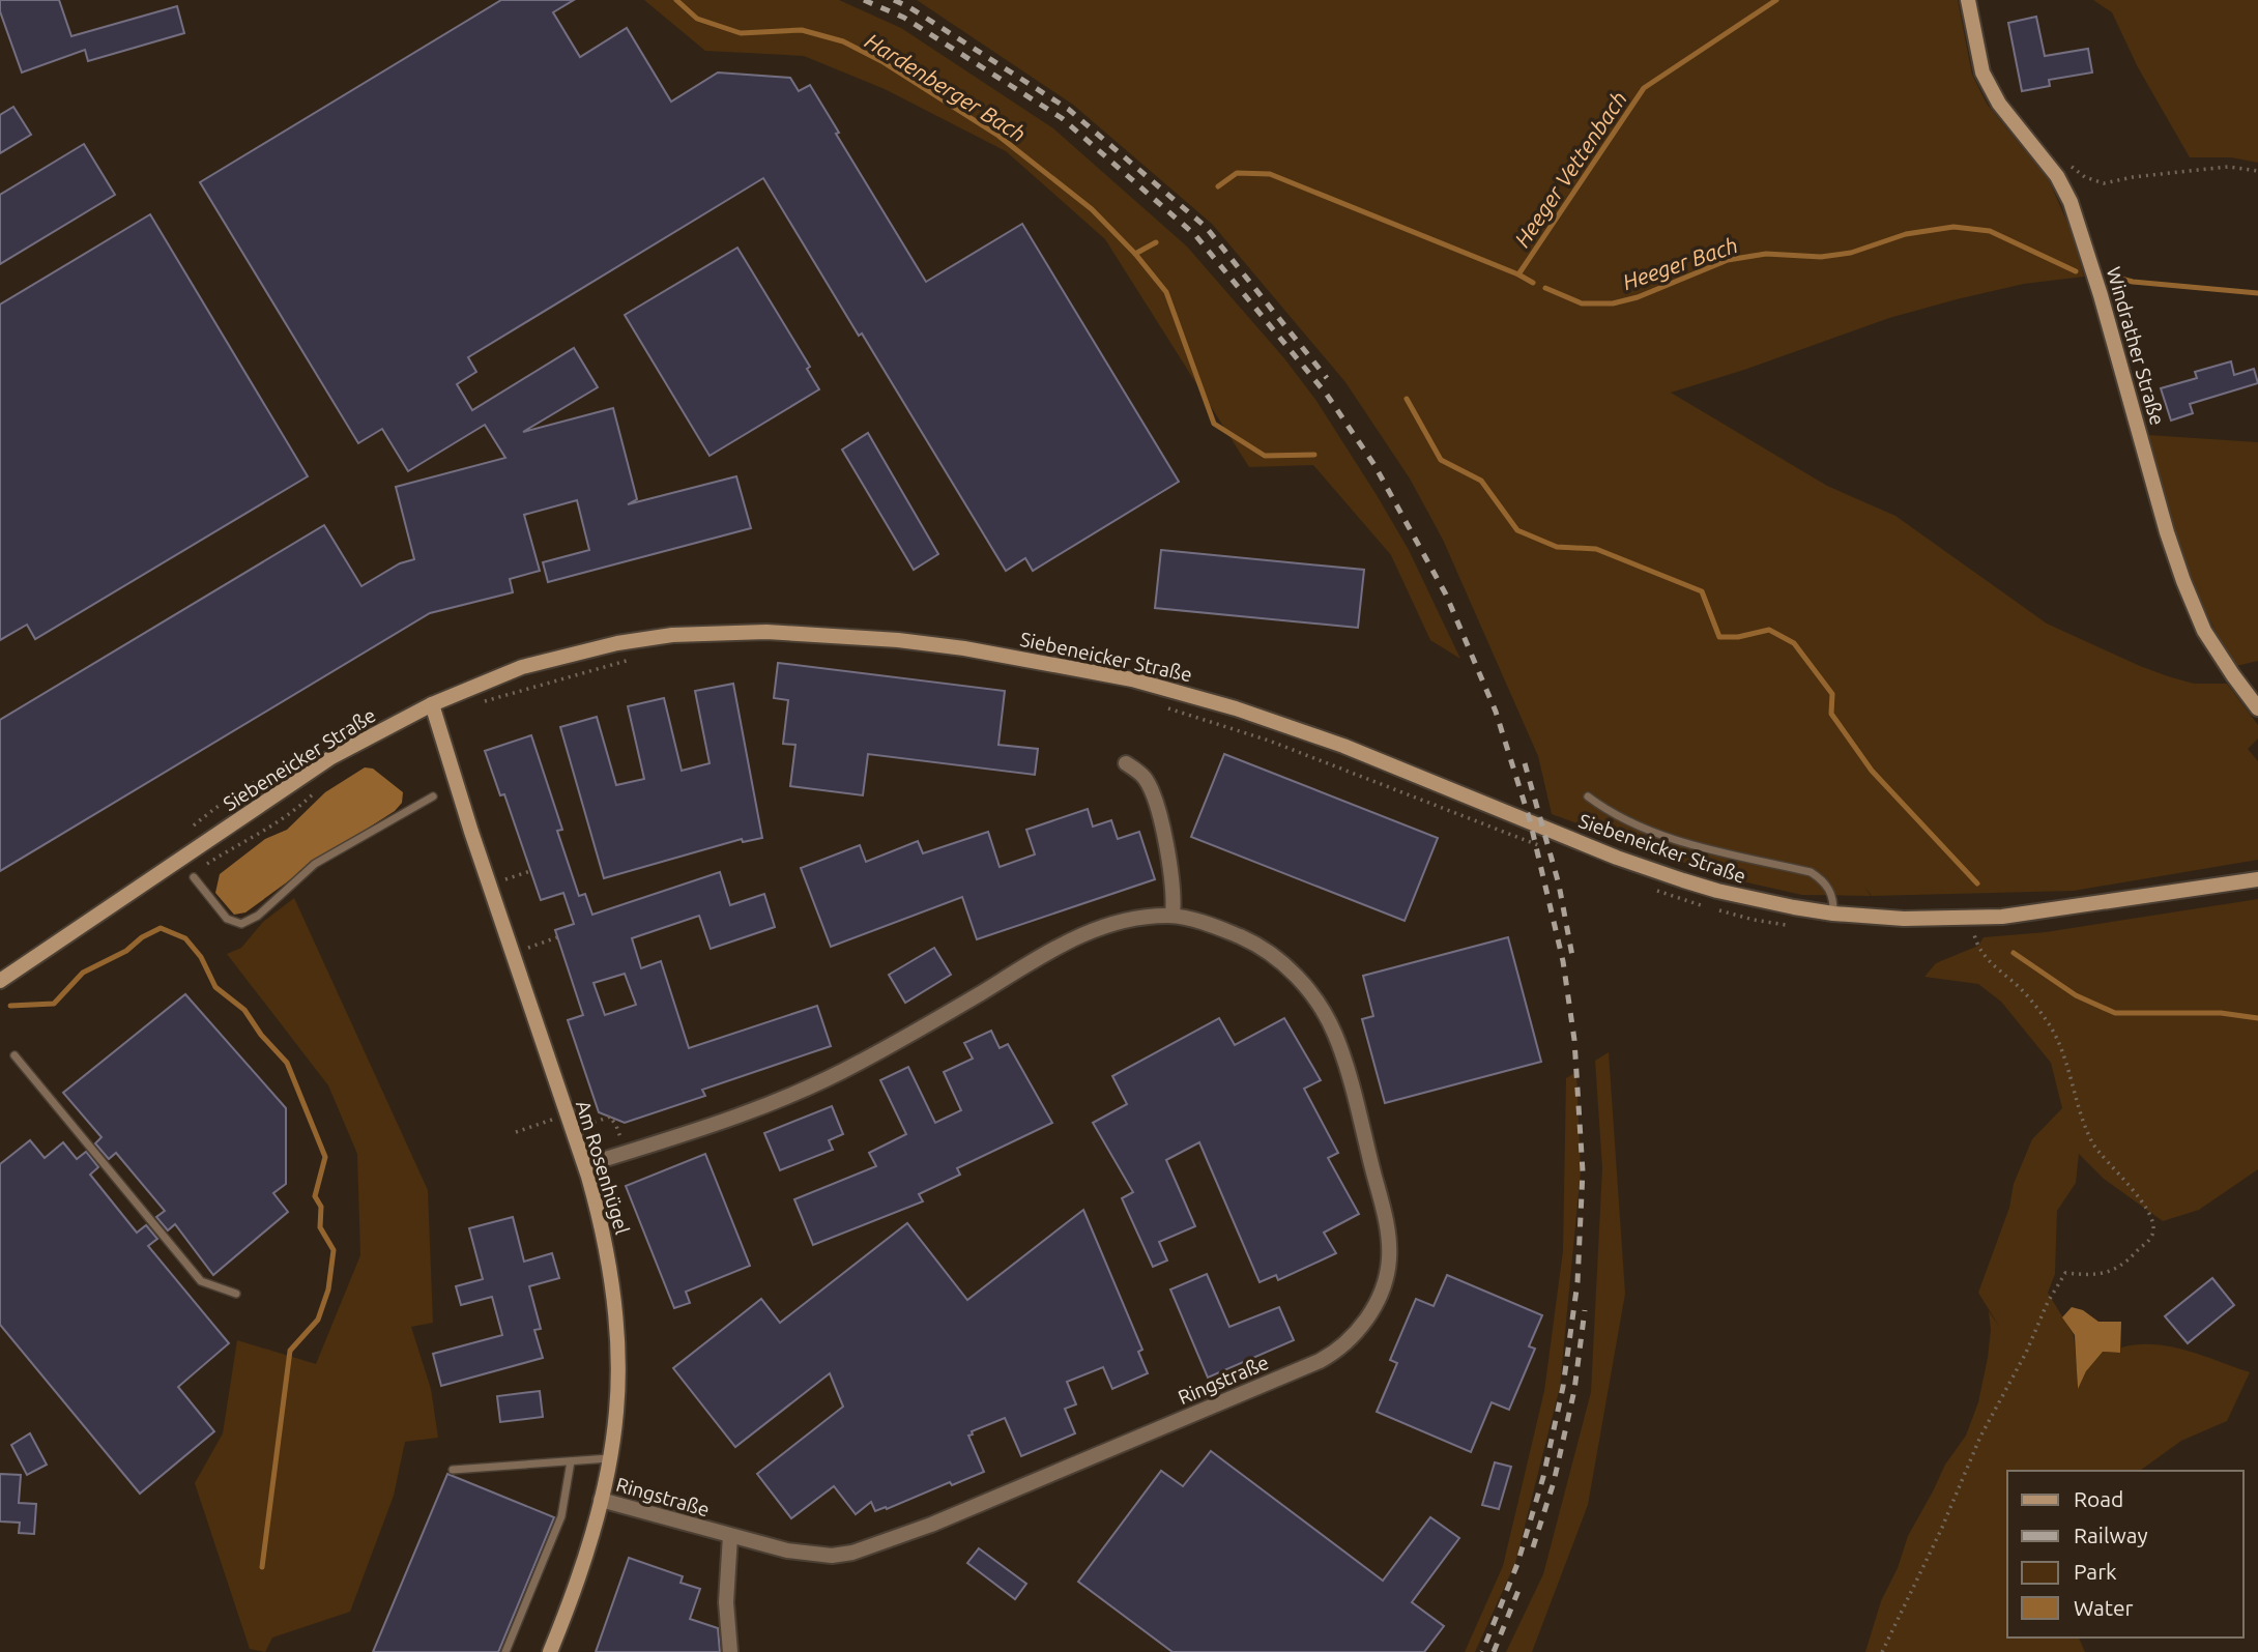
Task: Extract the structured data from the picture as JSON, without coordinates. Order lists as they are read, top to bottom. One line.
{"streets":{"main road":["Windrather Straße","Siebeneicker Straße","Am Rosenhügel"],"street":["Ringstraße"]},"crossings":[["Siebeneicker Straße","Am Rosenhügel"],["Am Rosenhügel","Ringstraße"]],"water":["Hardenberger Bach","Heeger Vettenbach","Heeger Bach"],"legend":["Road","Railway","Park","Water"]}
